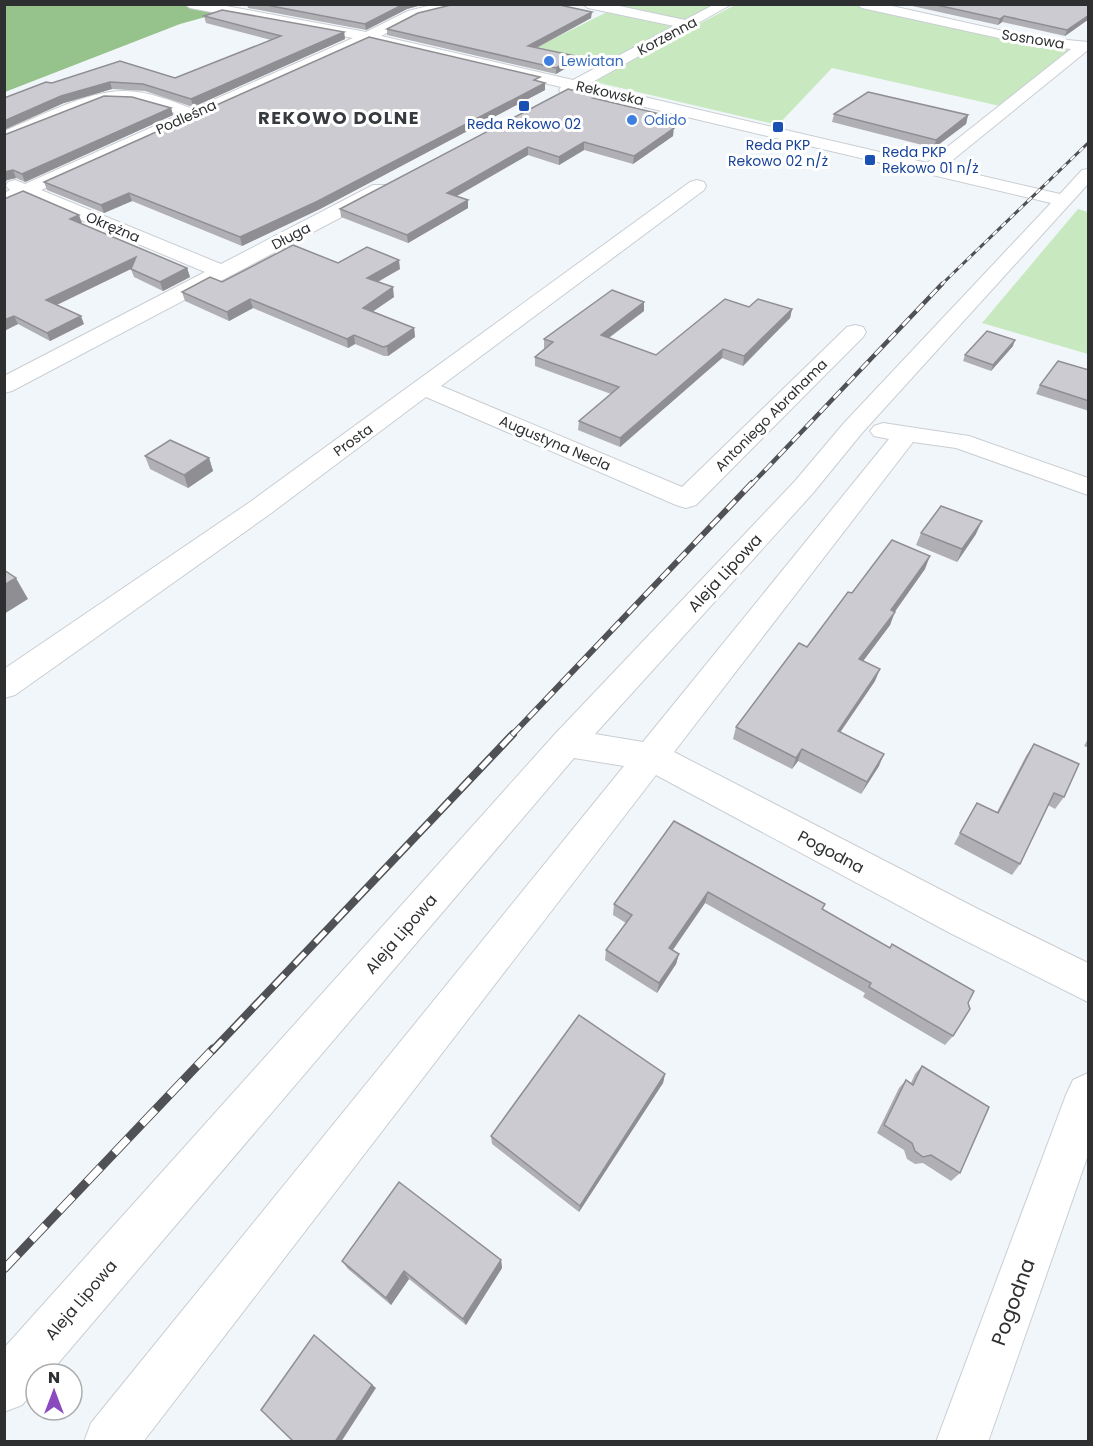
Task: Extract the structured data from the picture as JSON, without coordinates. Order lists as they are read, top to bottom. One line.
{"streets":{"street":["Korzenna","Sosnowa","Rekowska","Podleśna","Okrężna","Długa","Antoniego Abrahama","Prosta","Augustyna Necla","Aleja Lipowa","Pogodna"]},"crossings":[["Korzenna","Rekowska"],["Sosnowa","Rekowska"],["Rekowska","Podleśna"],["Rekowska","Aleja Lipowa"],["Podleśna","Okrężna"],["Okrężna","Długa"],["Antoniego Abrahama","Augustyna Necla"],["Prosta","Augustyna Necla"],["Aleja Lipowa","Pogodna"]],"districts":["REKOWO DOLNE"],"places":{"other":["Lewiatan","Odido"],"transit":["Reda Rekowo 02","Reda PKP Rekowo 02 n/ż","Reda PKP Rekowo 01 n/ż"]},"north":"top"}
